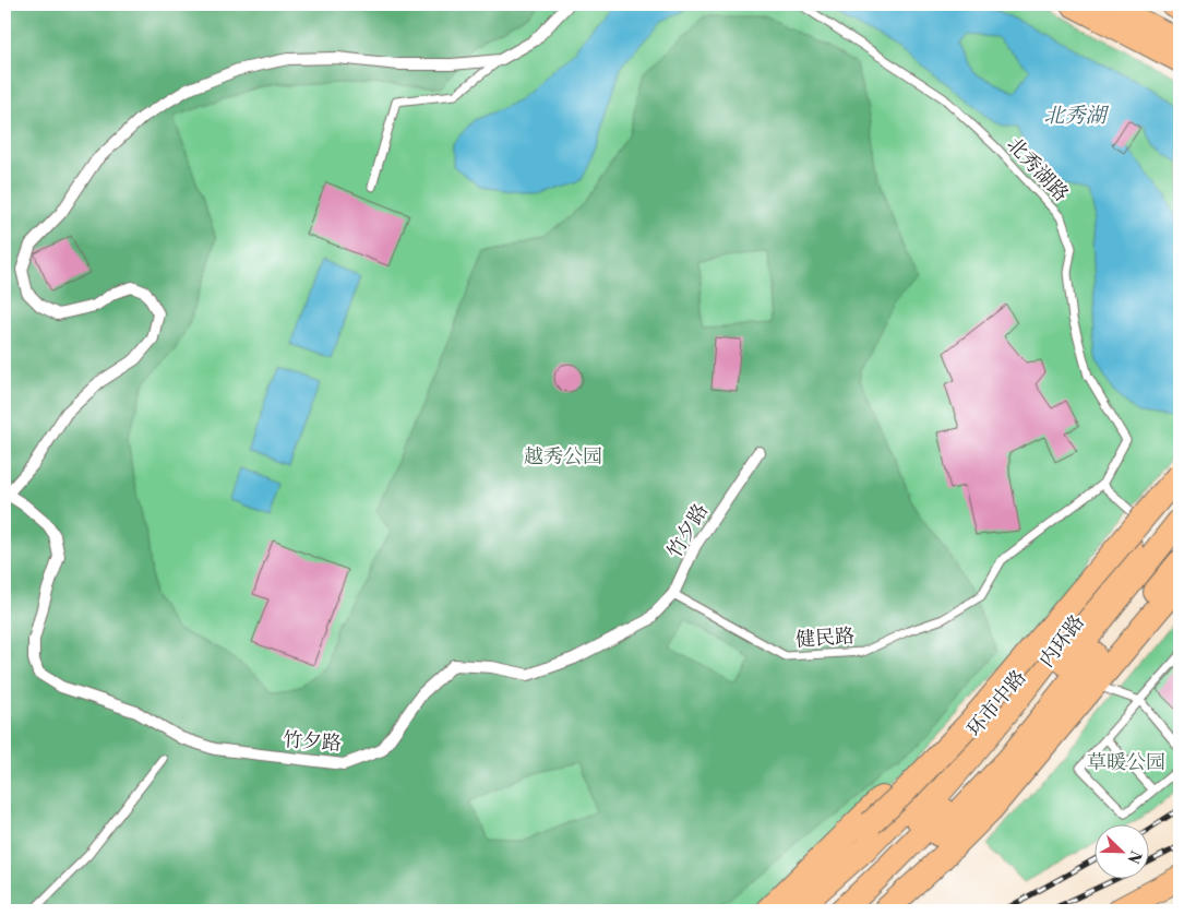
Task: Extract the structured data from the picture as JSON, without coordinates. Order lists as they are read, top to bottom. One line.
{"streets":{"highway":["内环路","环市中路"],"street":["竹夕路"],"lane":["北秀湖路","健民路"]},"crossings":[["北秀湖路","健民路"],["竹夕路","健民路"]],"water":["北秀湖"],"parks":["越秀公园","草暖公园"],"north":"bottom right"}
